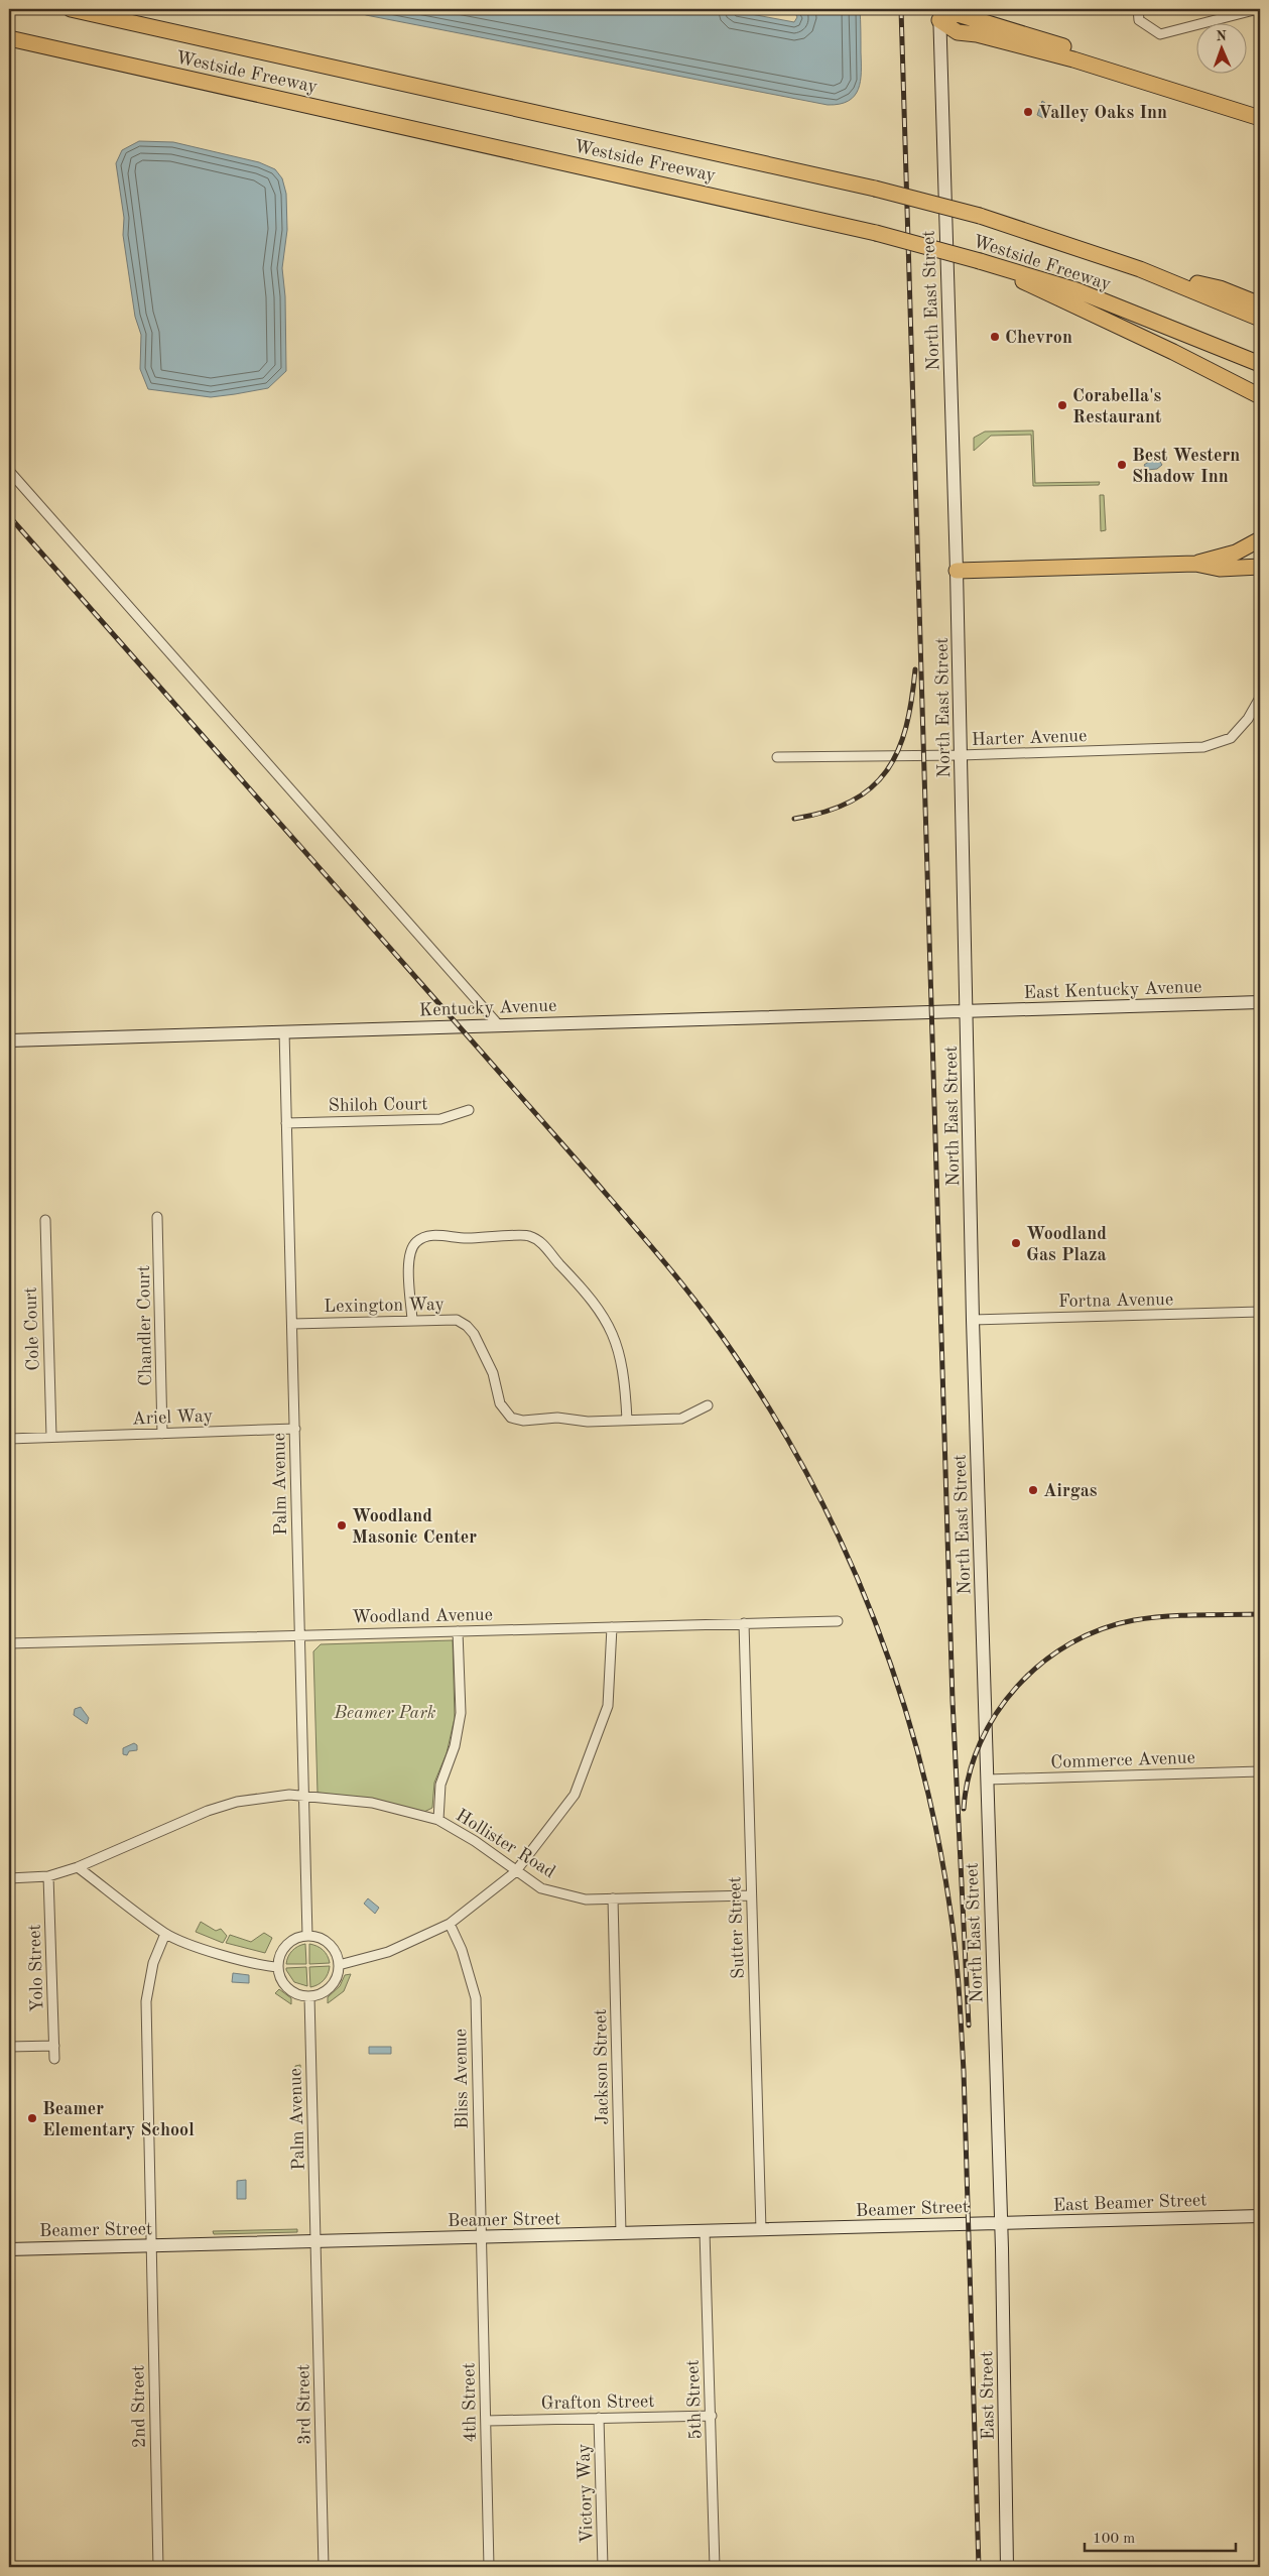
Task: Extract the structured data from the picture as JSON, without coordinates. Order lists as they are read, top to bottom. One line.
{"streets":{"highway":["Westside Freeway"],"main road":["North East Street","East Kentucky Avenue","Kentucky Avenue","East Beamer Street","Beamer Street","East Street"],"street":["Harter Avenue","Shiloh Court","Fortna Avenue","Lexington Way","Chandler Court","Cole Court","Ariel Way","Palm Avenue","Woodland Avenue","Commerce Avenue","Hollister Road","Sutter Street","Yolo Street","Jackson Street","Bliss Avenue","5th Street","Grafton Street","4th Street","3rd Street","2nd Street","Victory Way"]},"crossings":[["North East Street","Harter Avenue"],["North East Street","East Kentucky Avenue"],["North East Street","Kentucky Avenue"],["North East Street","Fortna Avenue"],["North East Street","Commerce Avenue"],["North East Street","East Beamer Street"],["North East Street","Beamer Street"],["North East Street","East Street"],["East Kentucky Avenue","Kentucky Avenue"],["Kentucky Avenue","Palm Avenue"],["Shiloh Court","Palm Avenue"],["Lexington Way","Palm Avenue"],["Chandler Court","Ariel Way"],["Cole Court","Ariel Way"],["Ariel Way","Palm Avenue"],["Palm Avenue","Woodland Avenue"],["Palm Avenue","Hollister Road"],["Palm Avenue","Beamer Street"],["Palm Avenue","3rd Street"],["Woodland Avenue","Sutter Street"],["Hollister Road","Sutter Street"],["Hollister Road","Yolo Street"],["Hollister Road","Jackson Street"],["Sutter Street","Beamer Street"],["Jackson Street","Beamer Street"],["Bliss Avenue","Beamer Street"],["Bliss Avenue","4th Street"],["East Beamer Street","Beamer Street"],["East Beamer Street","East Street"],["Beamer Street","East Street"],["Beamer Street","5th Street"],["Beamer Street","4th Street"],["Beamer Street","3rd Street"],["Beamer Street","2nd Street"],["5th Street","Grafton Street"],["Grafton Street","4th Street"],["Grafton Street","Victory Way"]],"parks":["Beamer Park"],"places":["Valley Oaks Inn","Chevron","Corabella's Restaurant","Best Western Shadow Inn","Woodland Gas Plaza","Airgas","Woodland Masonic Center","Beamer Elementary School"],"scale_bar":"100 m","north":"top"}
